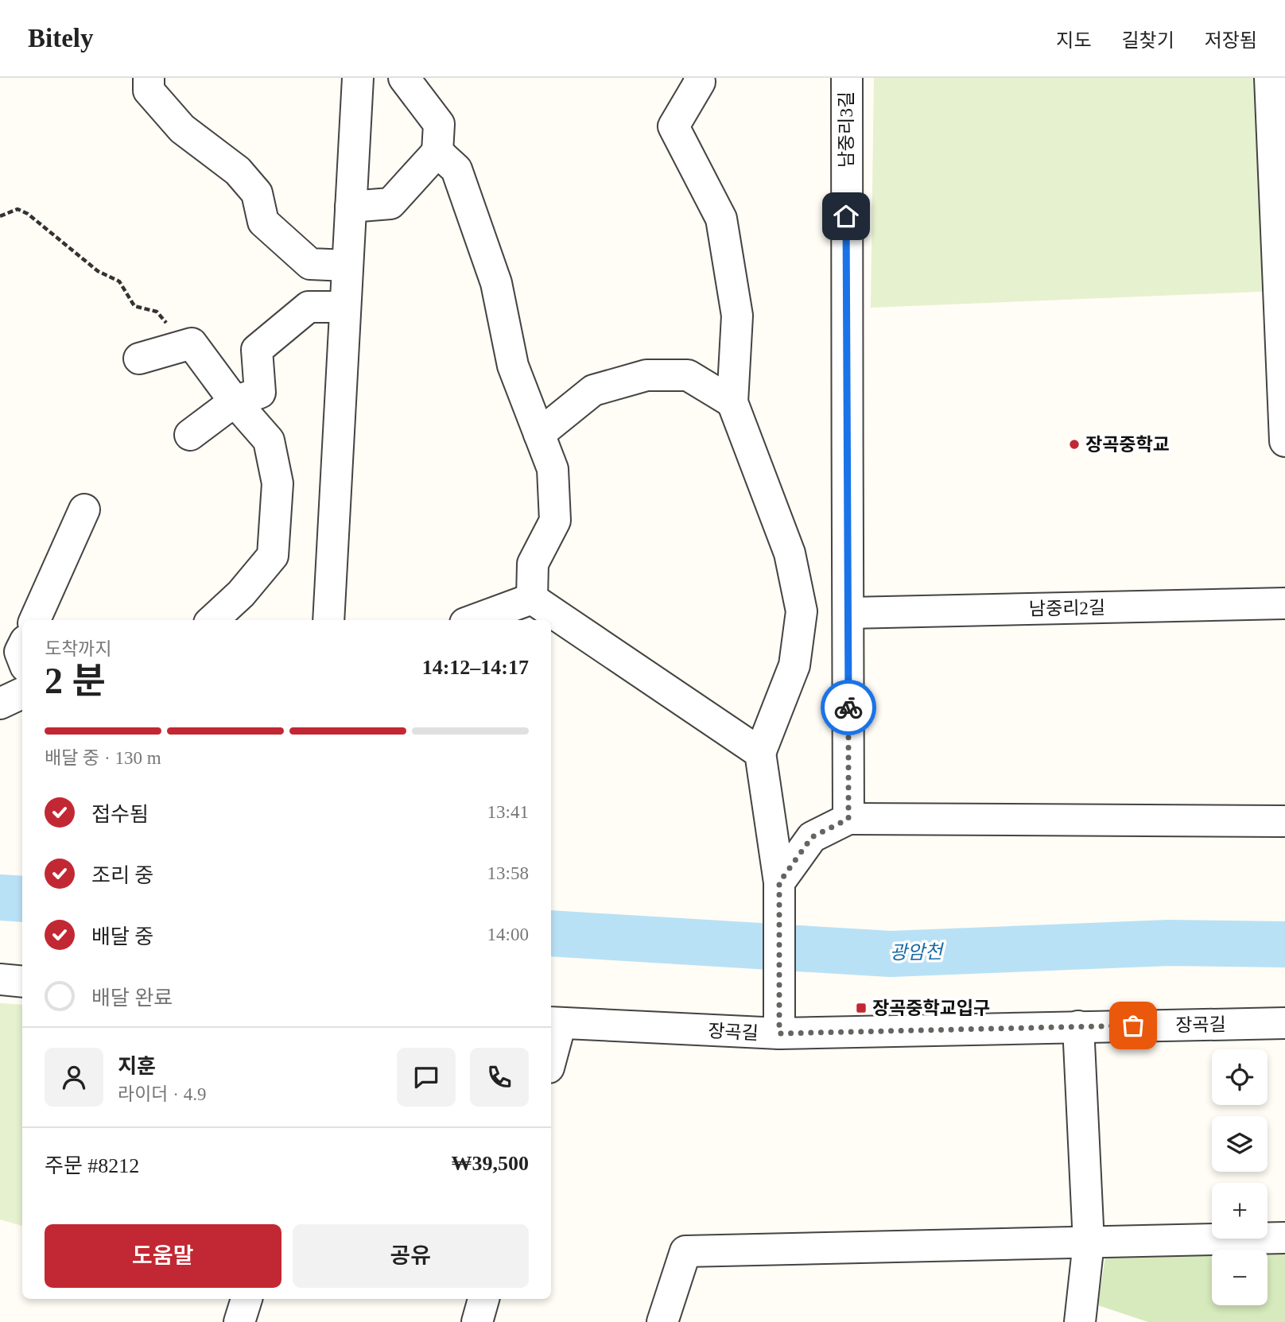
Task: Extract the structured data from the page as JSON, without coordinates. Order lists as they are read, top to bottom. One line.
{"streets":{"street":["남중리3길","남중리2길","장곡길"]},"crossings":[["남중리3길","남중리2길"]],"water":["광암천"],"places":{"other":["장곡중학교"],"transit":["장곡중학교입구"]},"page":{"header":"Bitely","nav":["지도","길찾기","저장됨"],"heading":["2 분","도착까지","14:12–14:17"],"panel":["지훈","라이더 · 4.9","주문 #8212","₩39,500"],"bar":"배달 중 · 130 m","list":[["접수됨","13:41"],["조리 중","13:58"],["배달 중","14:00"],"배달 완료"],"map_buttons":["+","−"],"buttons":["도움말","공유"]}}
